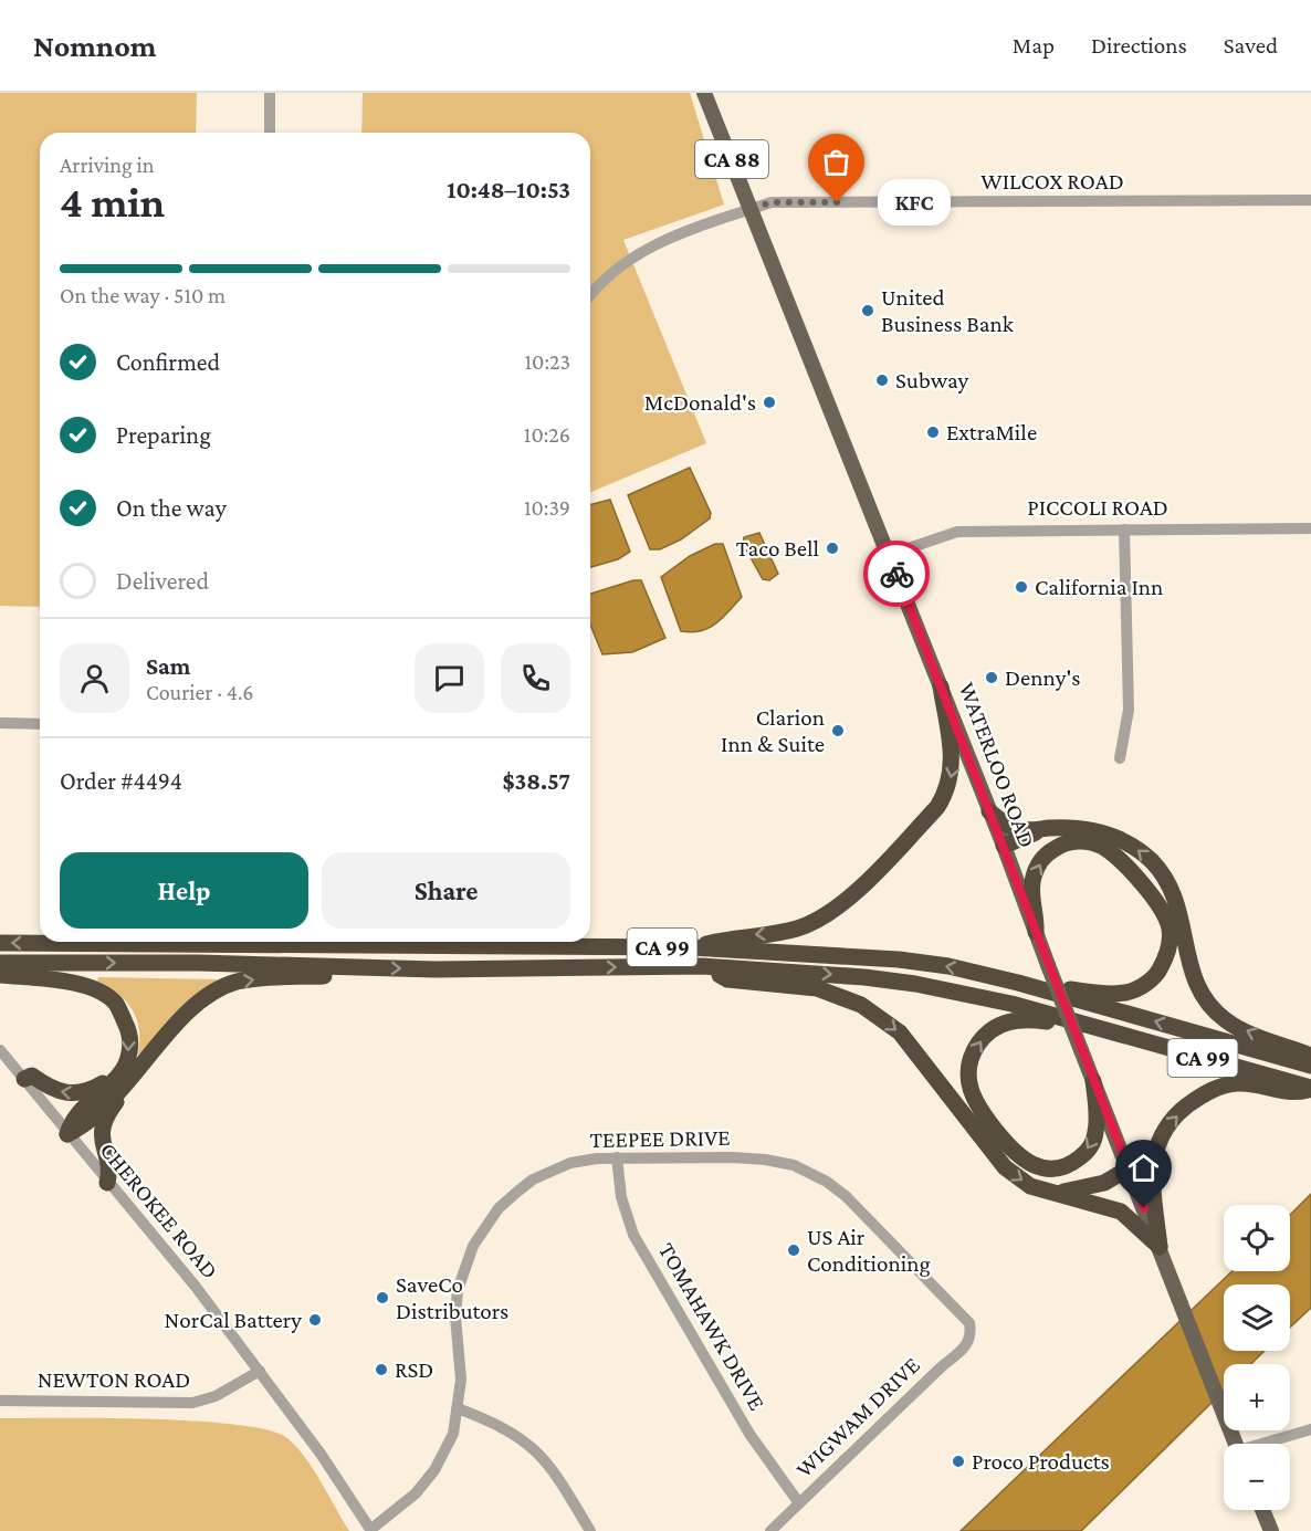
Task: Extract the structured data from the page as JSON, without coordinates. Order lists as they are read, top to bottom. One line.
{"streets":{"highway":["CA 99"],"main road":["CA 88","WATERLOO ROAD"],"street":["WILCOX ROAD","PICCOLI ROAD","TEEPEE DRIVE","CHEROKEE ROAD","TOMAHAWK DRIVE","NEWTON ROAD","WIGWAM DRIVE"]},"crossings":[["WILCOX ROAD","WATERLOO ROAD"],["PICCOLI ROAD","WATERLOO ROAD"],["TEEPEE DRIVE","CHEROKEE ROAD"],["TEEPEE DRIVE","TOMAHAWK DRIVE"],["TEEPEE DRIVE","WIGWAM DRIVE"],["CHEROKEE ROAD","NEWTON ROAD"],["TOMAHAWK DRIVE","WIGWAM DRIVE"]],"places":["KFC","United Business Bank","Subway","McDonald's","ExtraMile","Taco Bell","California Inn","Denny's","Clarion Inn & Suite","US Air Conditioning","SaveCo Distributors","NorCal Battery","RSD","Proco Products"],"page":{"header":"Nomnom","nav":["Map","Directions","Saved"],"heading":["4 min","Arriving in","10:48–10:53"],"panel":["Sam","Courier · 4.6","Order #4494","$38.57"],"bubble":"KFC","bar":"On the way · 510 m","list":[["Confirmed","10:23"],["Preparing","10:26"],["On the way","10:39"],"Delivered"],"buttons":["Help","Share"],"map_buttons":["+","−"]}}
